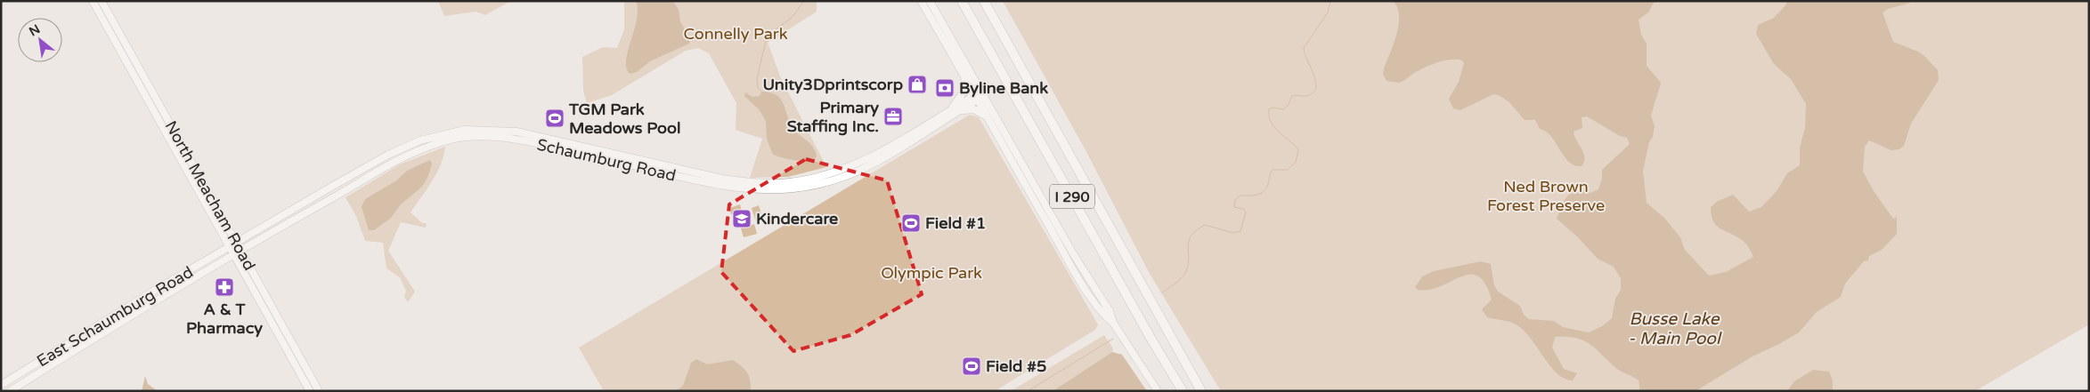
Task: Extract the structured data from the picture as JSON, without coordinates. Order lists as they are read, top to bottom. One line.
{"streets":{"highway":["I 290"],"street":["Schaumburg Road","North Meacham Road","East Schaumburg Road"]},"crossings":[["Schaumburg Road","North Meacham Road"],["Schaumburg Road","East Schaumburg Road"],["North Meacham Road","East Schaumburg Road"]],"water":["Busse Lake - Main Pool"],"parks":["Connelly Park","Ned Brown Forest Preserve","Olympic Park"],"places":{"shop":["Unity3Dprintscorp"],"bank":["Byline Bank"],"office":["Primary Staffing Inc."],"sports":["TGM Park Meadows Pool","Field #1","Field #5"],"school or university":["Kindercare"],"pharmacy":["A & T Pharmacy"]},"north":"top left"}
